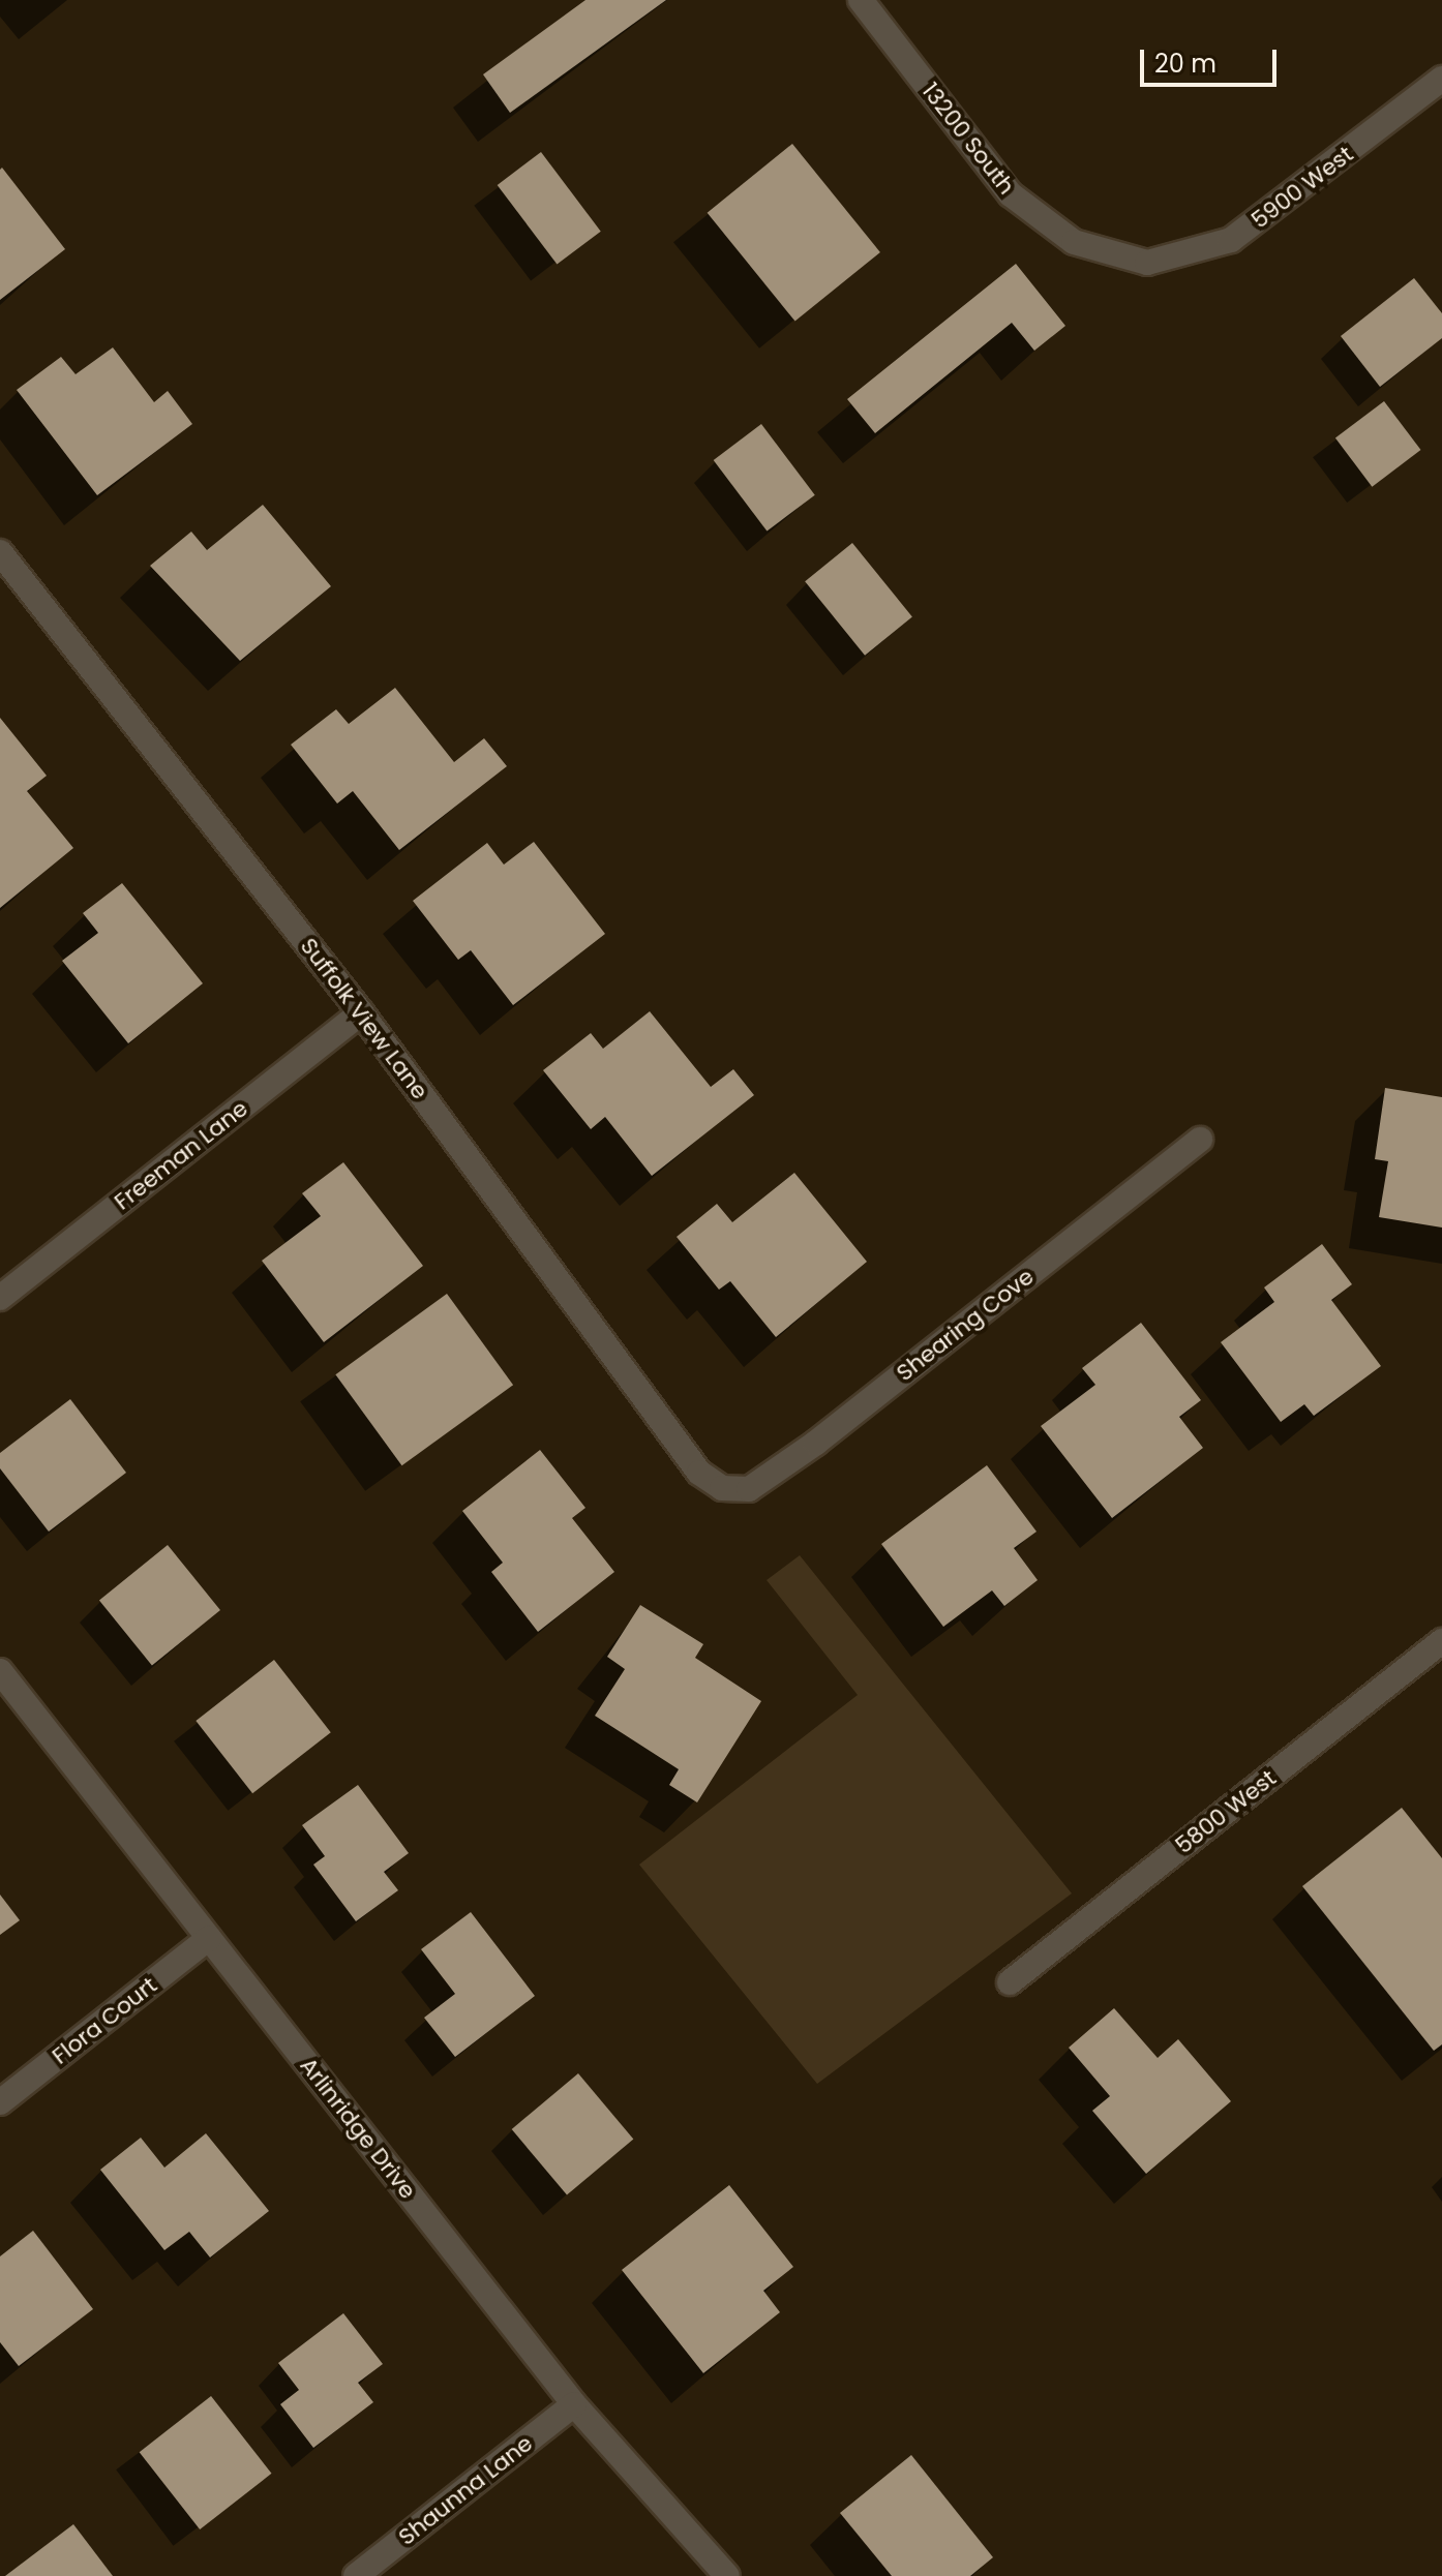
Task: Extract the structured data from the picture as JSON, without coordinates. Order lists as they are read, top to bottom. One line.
{"streets":{"street":["13200 South","5900 West","Suffolk View Lane","Freeman Lane","Shearing Cove","5800 West","Flora Court","Arlinridge Drive","Shaunna Lane"]},"crossings":[["13200 South","5900 West"],["Suffolk View Lane","Freeman Lane"],["Suffolk View Lane","Shearing Cove"],["Flora Court","Arlinridge Drive"],["Arlinridge Drive","Shaunna Lane"]],"scale_bar":"20 m"}
